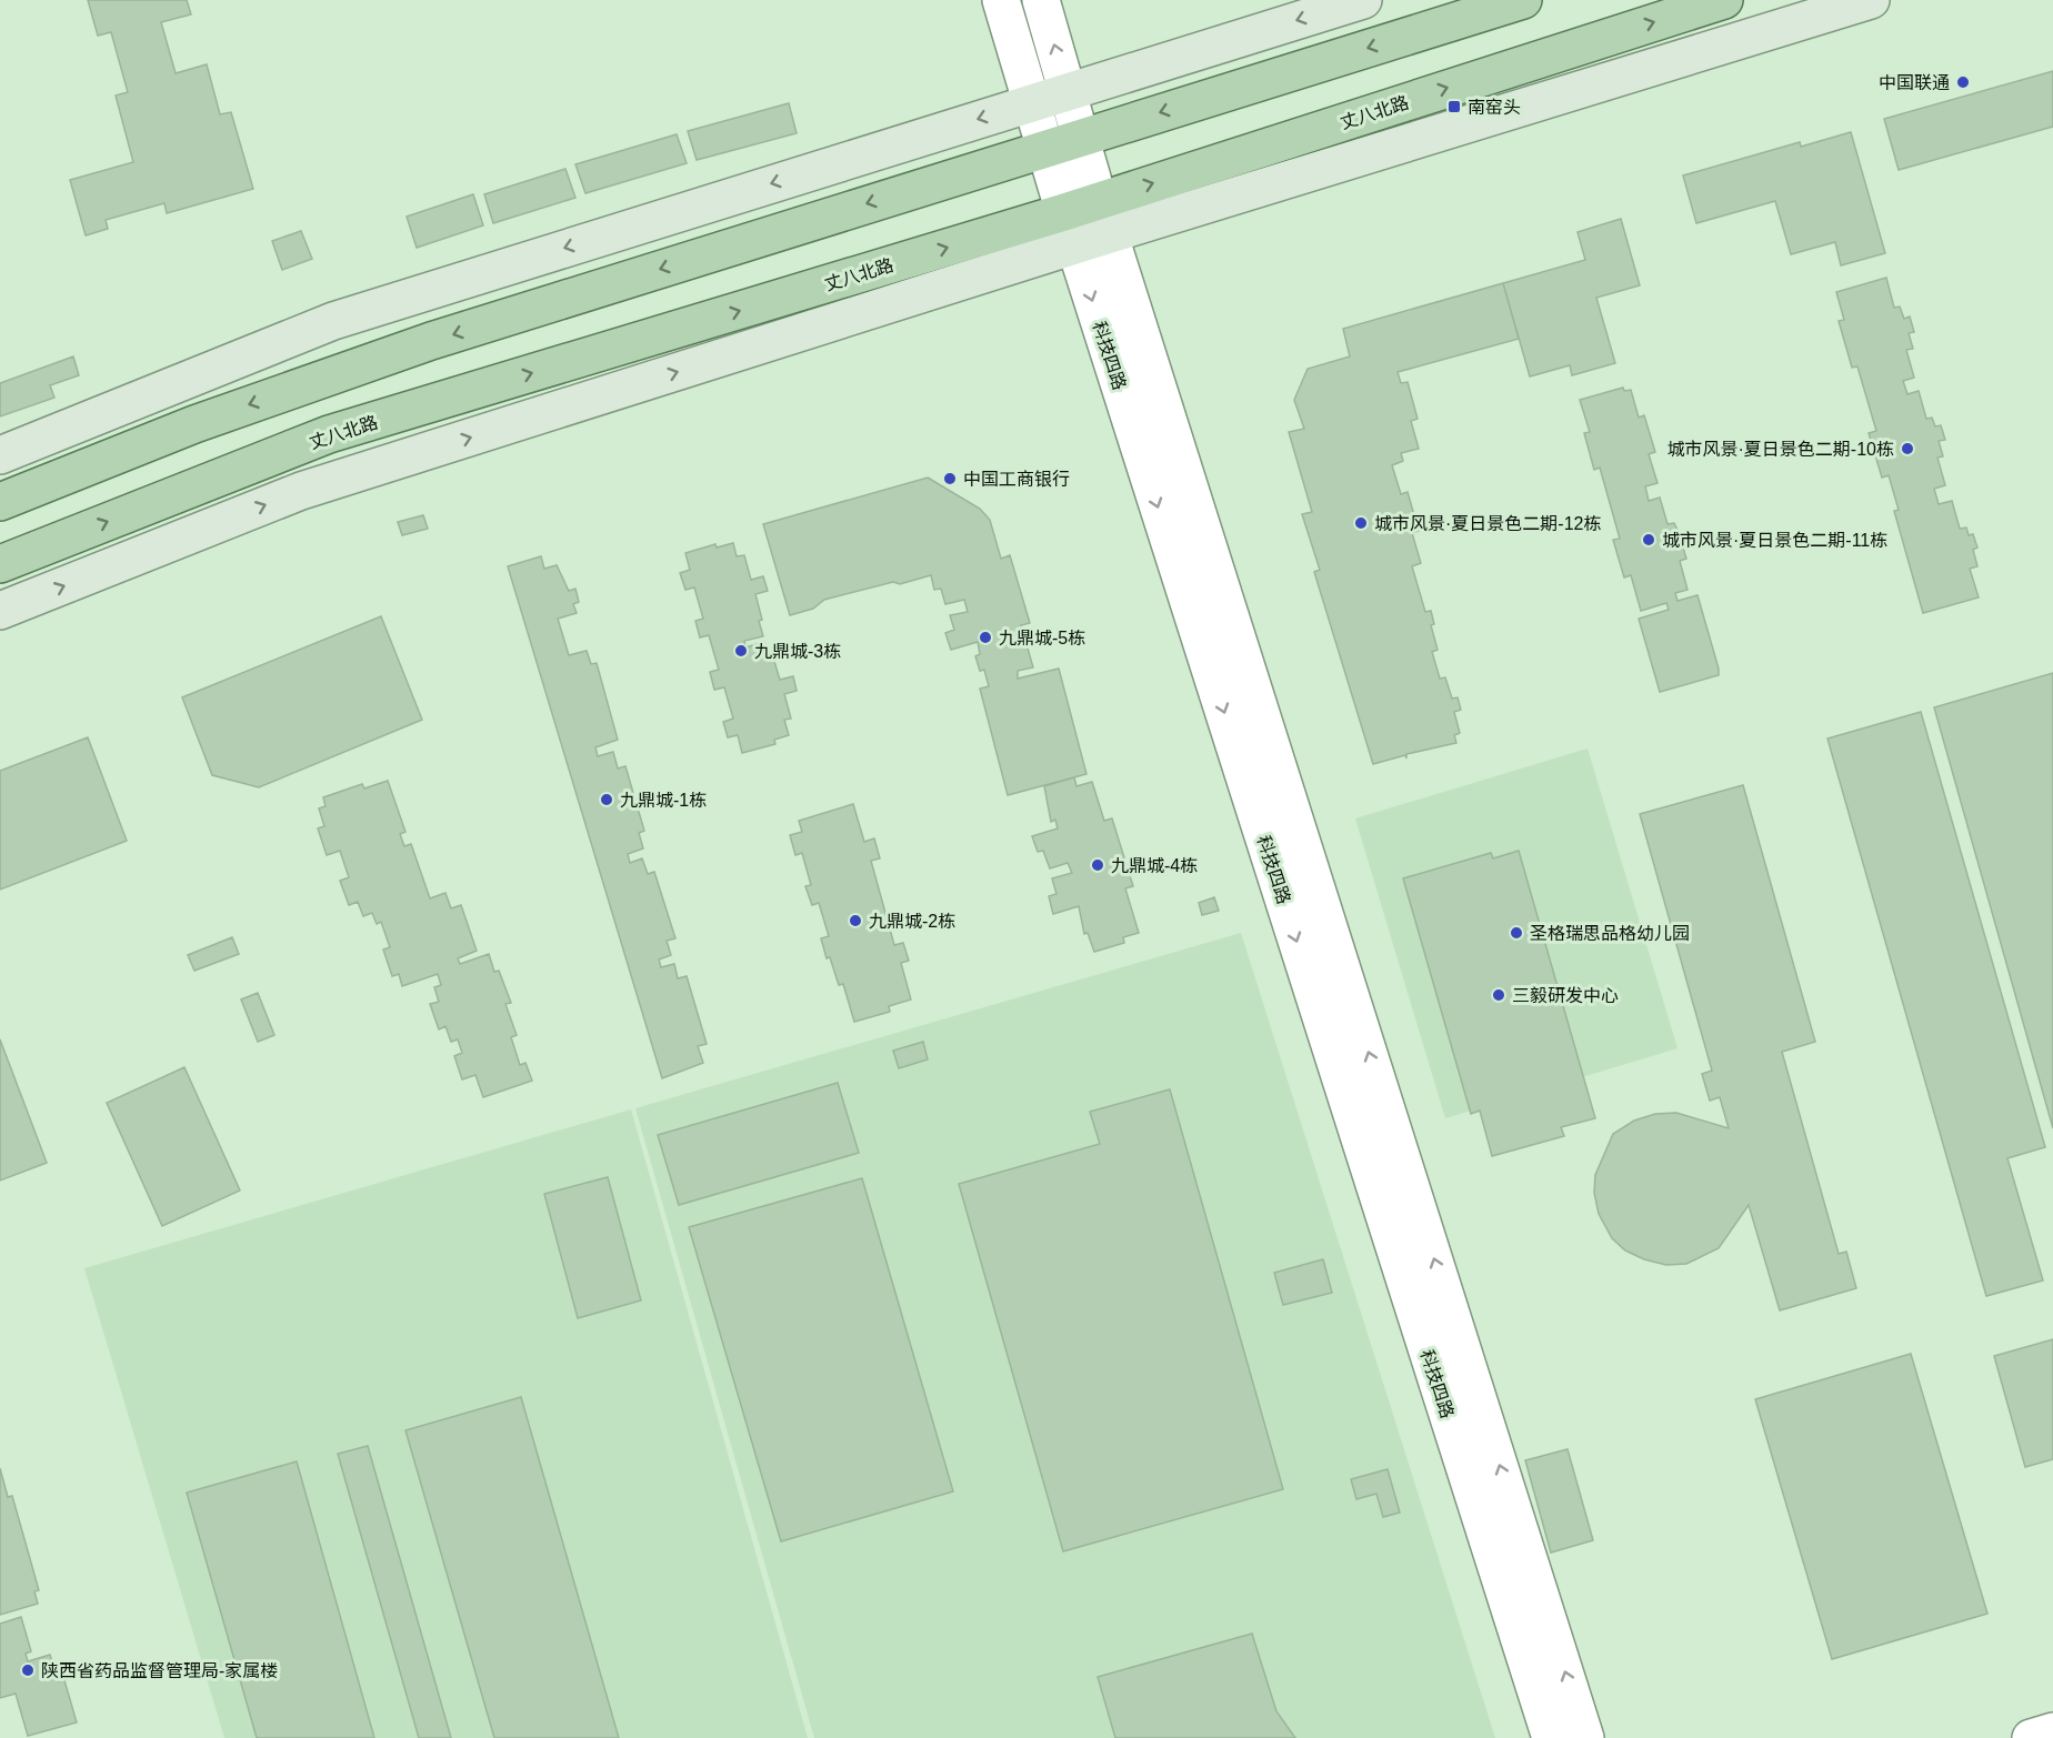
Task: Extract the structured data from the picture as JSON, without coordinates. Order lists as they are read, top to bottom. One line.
{"streets":{"main road":["丈八北路"],"street":["科技四路"]},"crossings":[["丈八北路","科技四路"]],"places":{"other":["中国联通","城市风景·夏日景色二期-10栋","中国工商银行","城市风景·夏日景色二期-12栋","城市风景·夏日景色二期-11栋","九鼎城-5栋","九鼎城-3栋","九鼎城-1栋","九鼎城-4栋","九鼎城-2栋","圣格瑞思品格幼儿园","三毅研发中心","陕西省药品监督管理局-家属楼"],"transit":["南窑头"]}}
